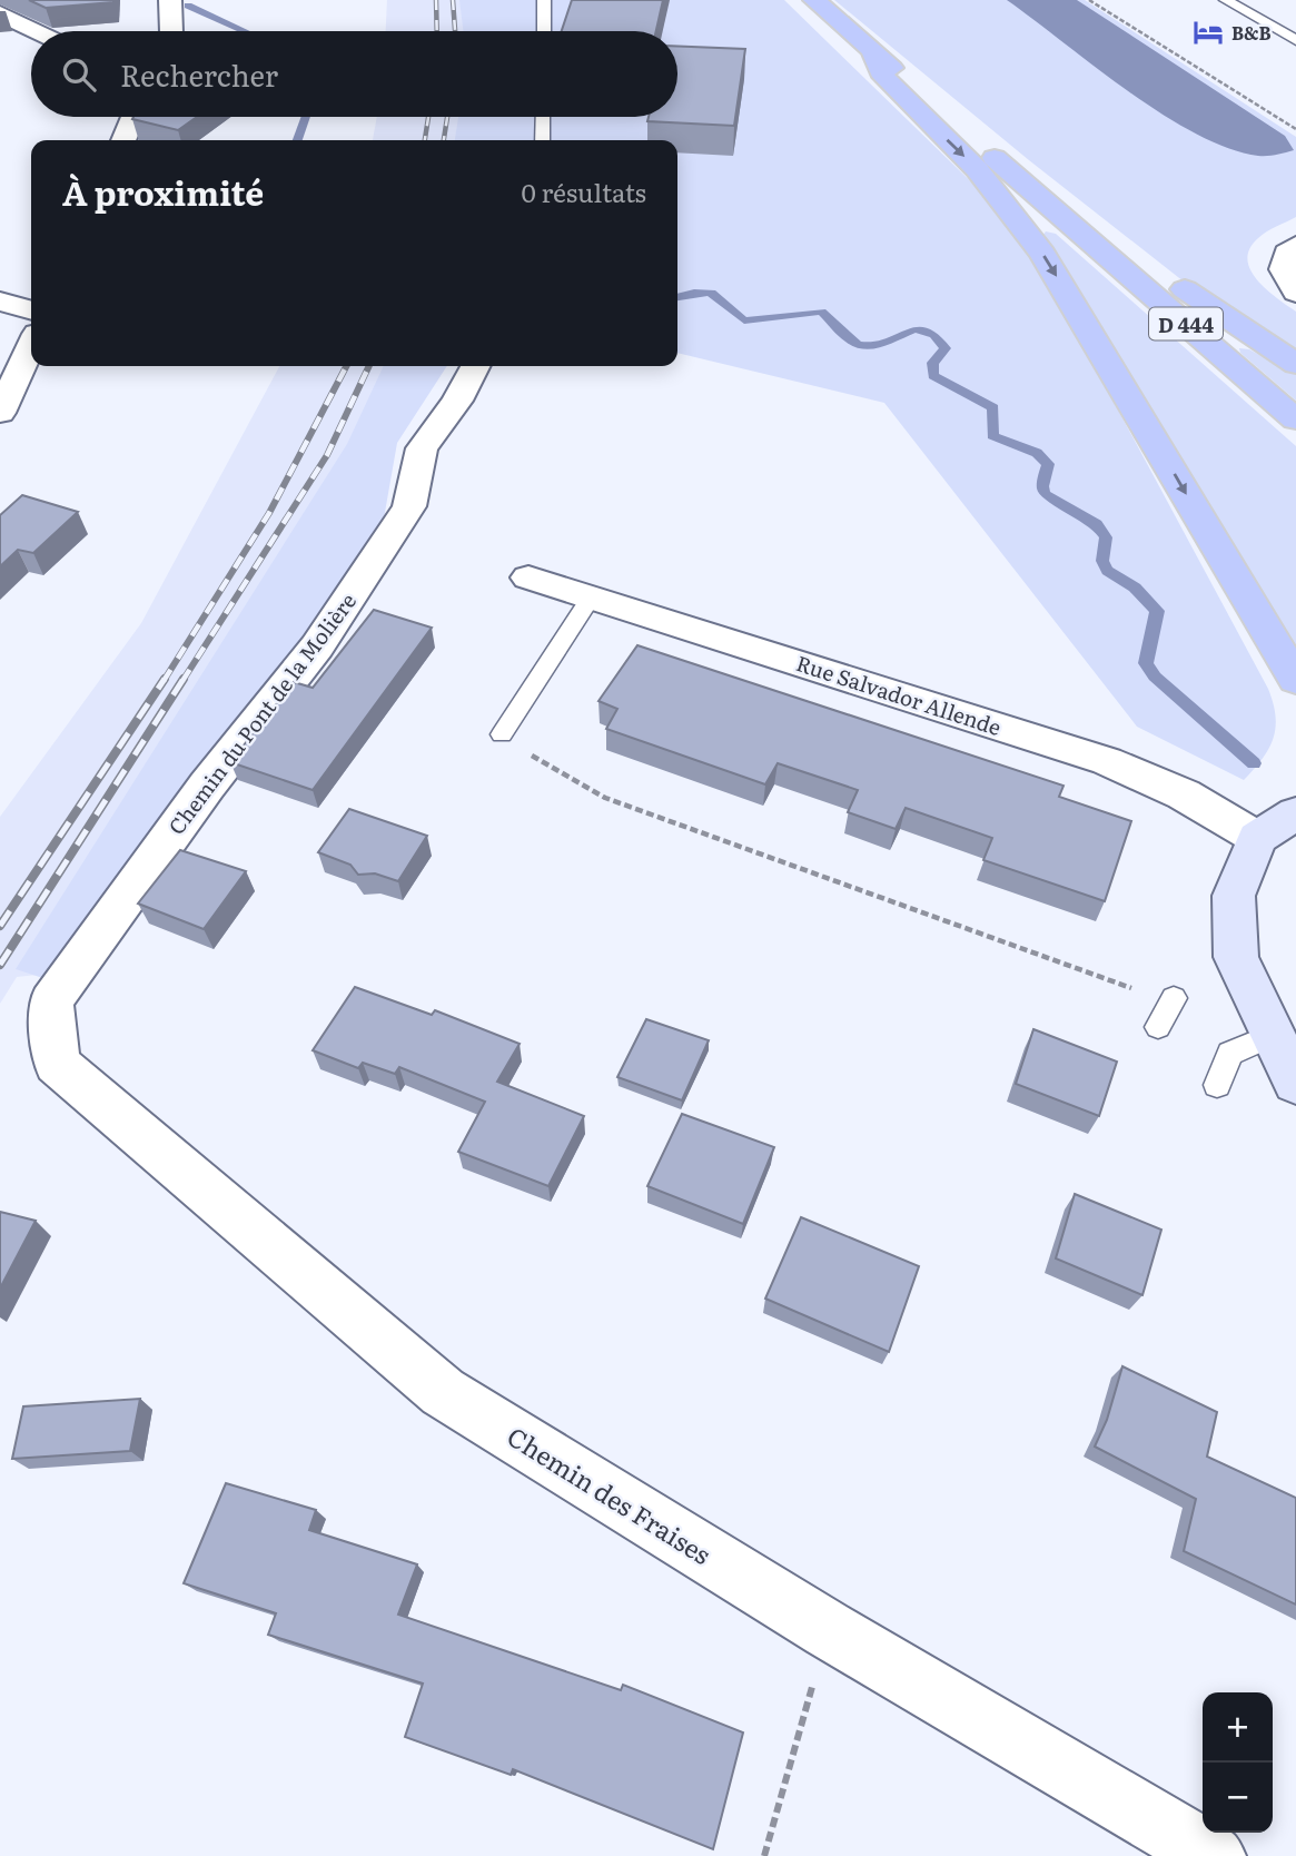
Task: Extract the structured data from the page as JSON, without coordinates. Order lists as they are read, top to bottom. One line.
{"streets":{"main road":["D 444"],"street":["Rue Salvador Allende","Chemin du Pont de la Molière","Chemin des Fraises"]},"crossings":[["Chemin du Pont de la Molière","Chemin des Fraises"]],"places":{"hotel":["B&B"]},"page":{"search":"Rechercher","heading":["À proximité","0 résultats"],"map_buttons":["+","−"]}}
